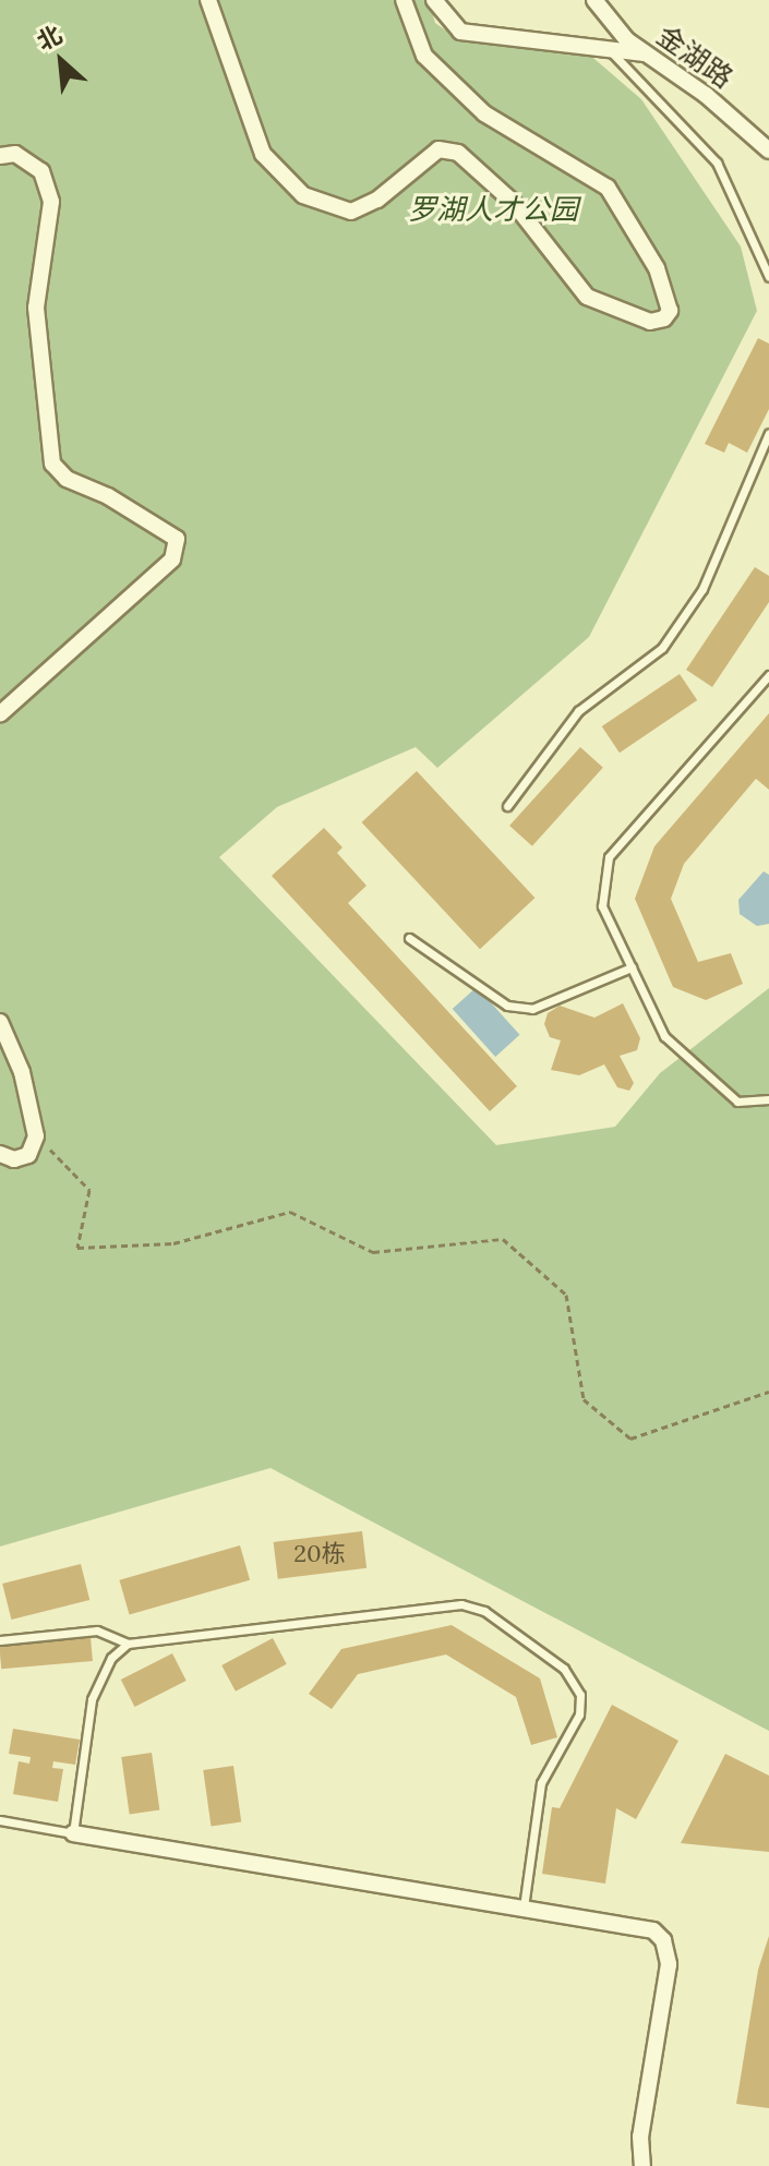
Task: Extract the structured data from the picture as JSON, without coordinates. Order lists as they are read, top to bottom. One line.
{"streets":{"street":["金湖路"]},"parks":["罗湖人才公园"],"house_numbers":["20栋"],"north":"top left"}
